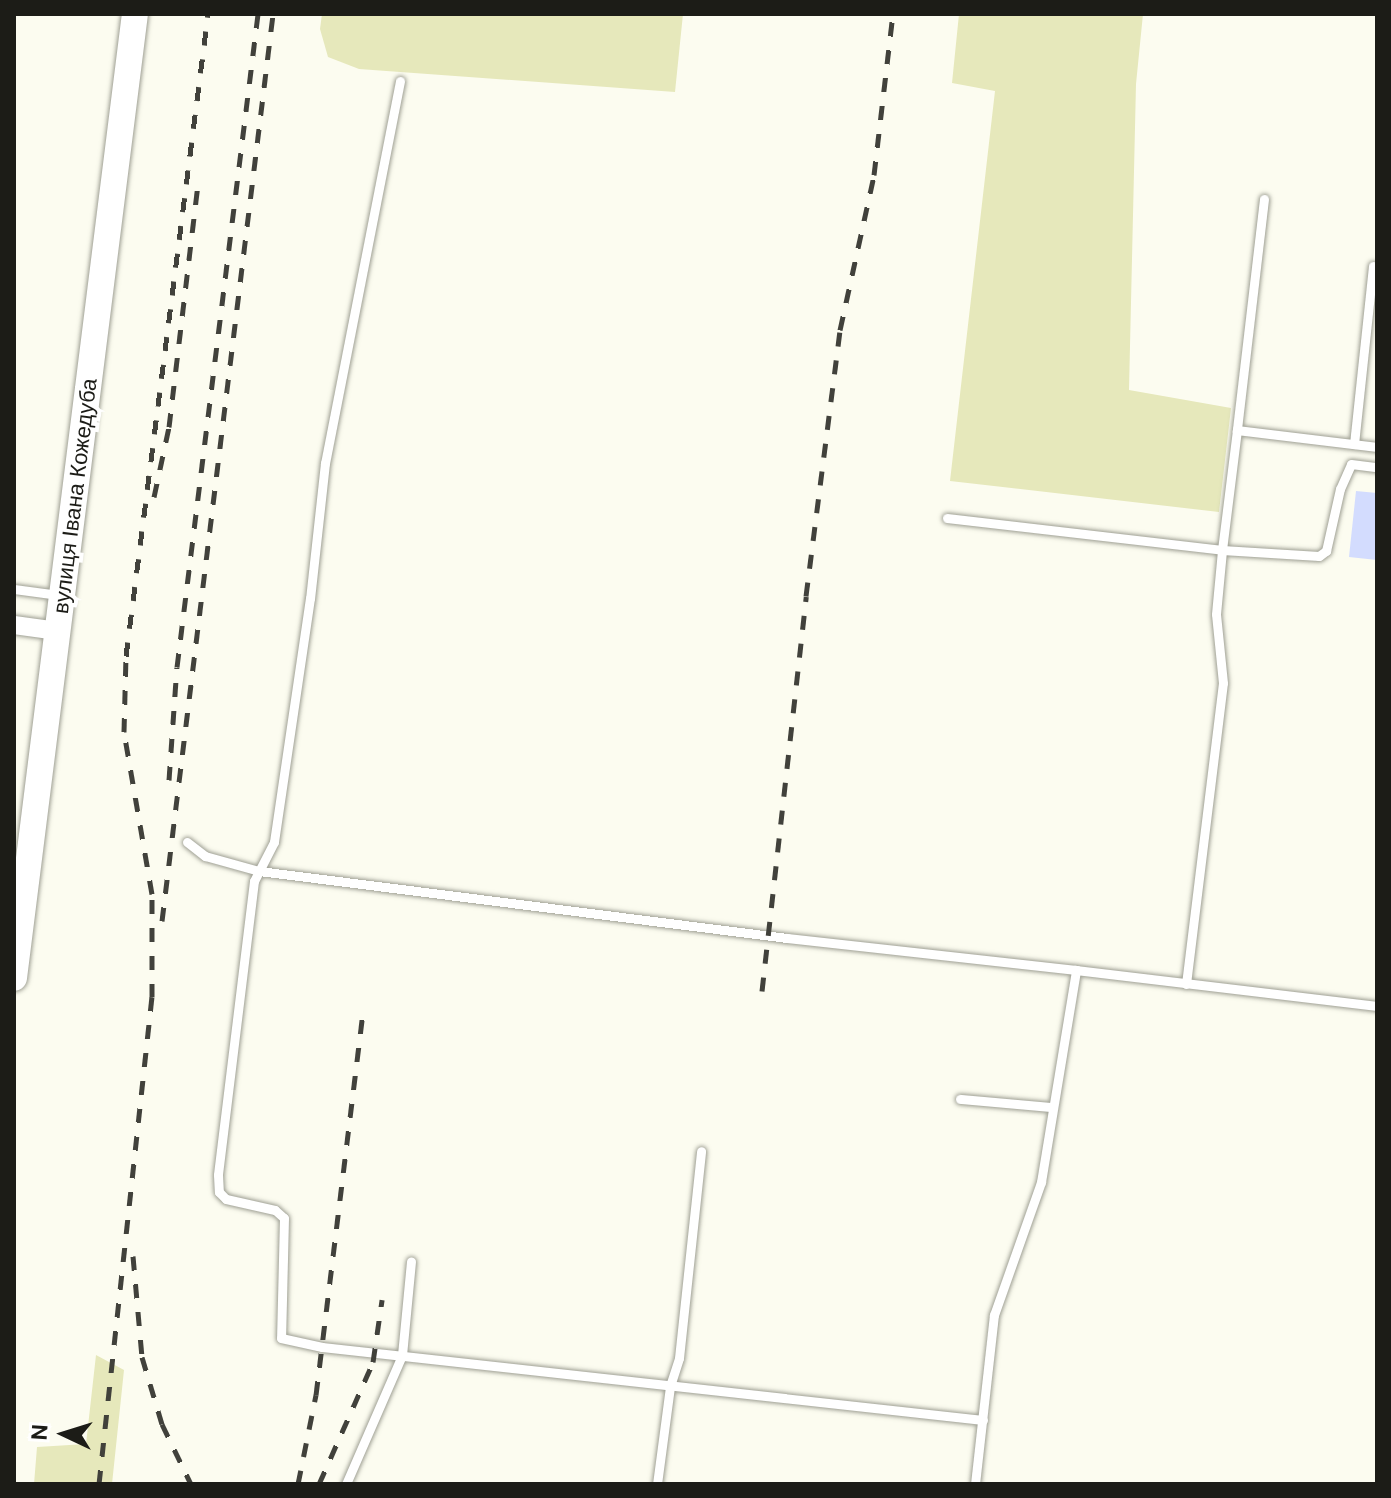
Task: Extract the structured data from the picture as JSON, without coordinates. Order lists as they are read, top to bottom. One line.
{"streets":{"street":["вулиця Івана Кожедуба"]},"north":"left"}
